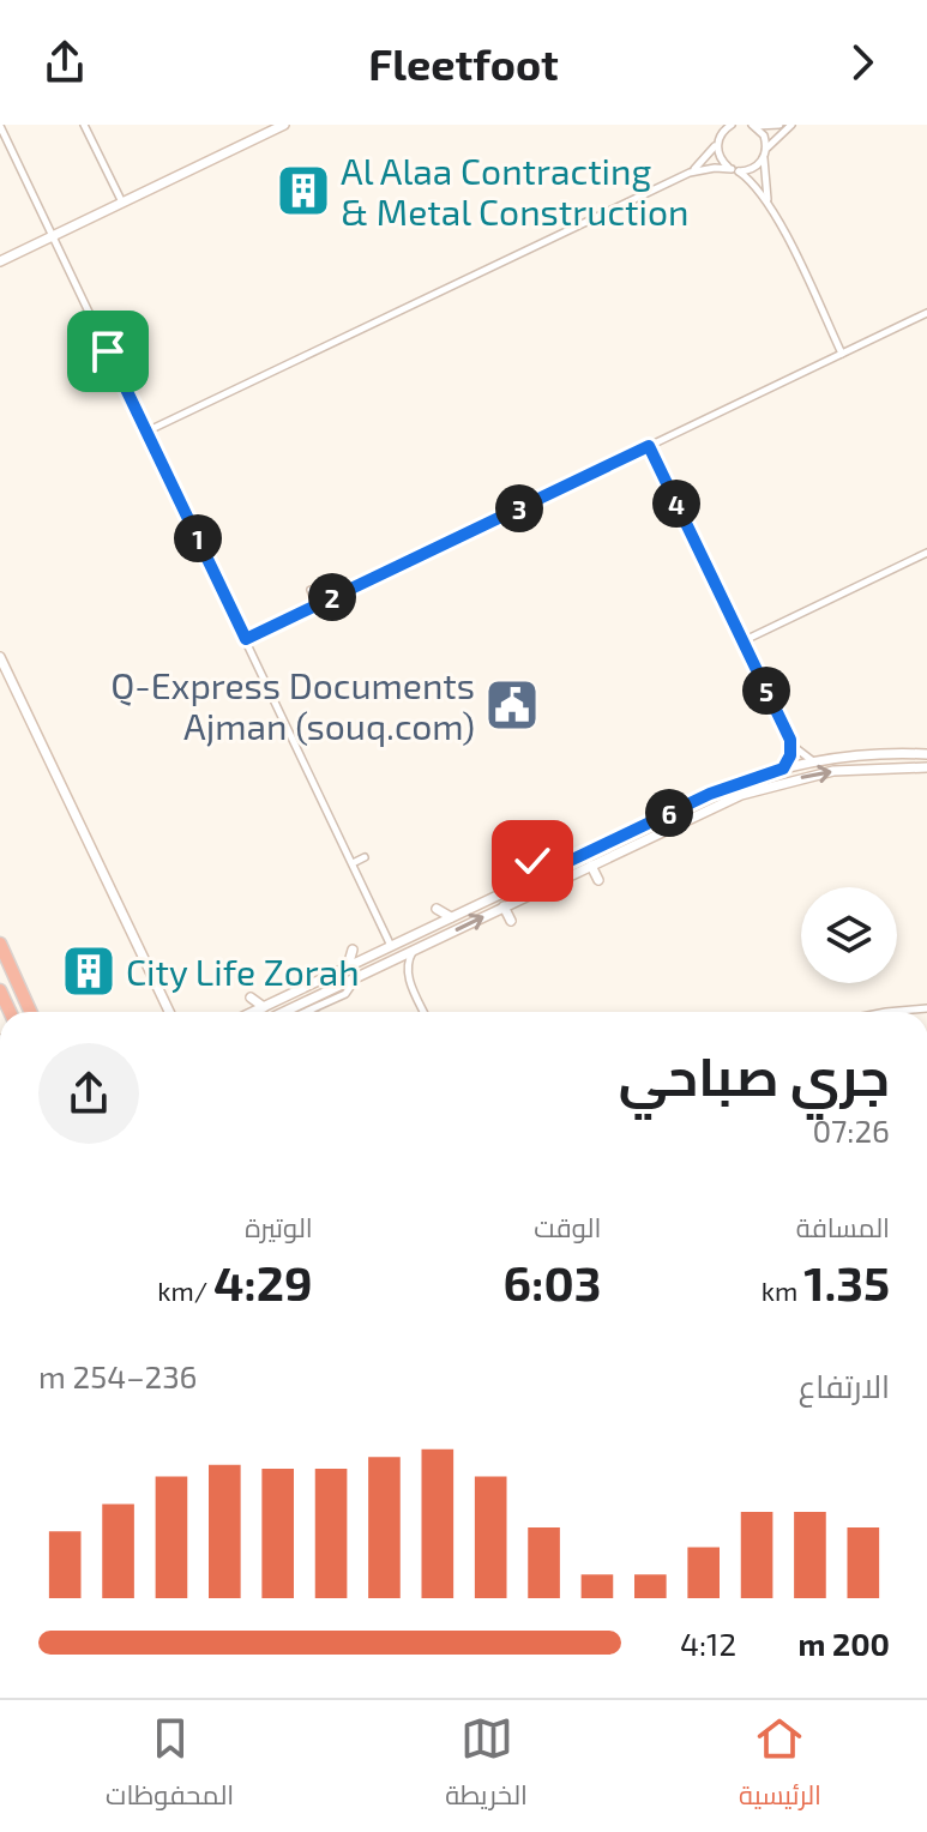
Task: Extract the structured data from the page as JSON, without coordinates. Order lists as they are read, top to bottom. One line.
{"places":{"building":["Al Alaa Contracting & Metal Construction","City Life Zorah"],"public building":["Q-Express Documents Ajman (souq.com)"]},"page":{"header":"Fleetfoot","pins":["4","3","1","2","5","6"],"heading":["جري صباحي","07:26"],"stats":[["المسافة","1.35 km"],["الوقت","6:03"],["الوتيرة","4:29 /km"]],"chart":["الارتفاع","236–254 m"],"list":[{"name":"200 m","note":"4:12"}],"tabs":["الرئيسية","الخريطة","المحفوظات"]}}
